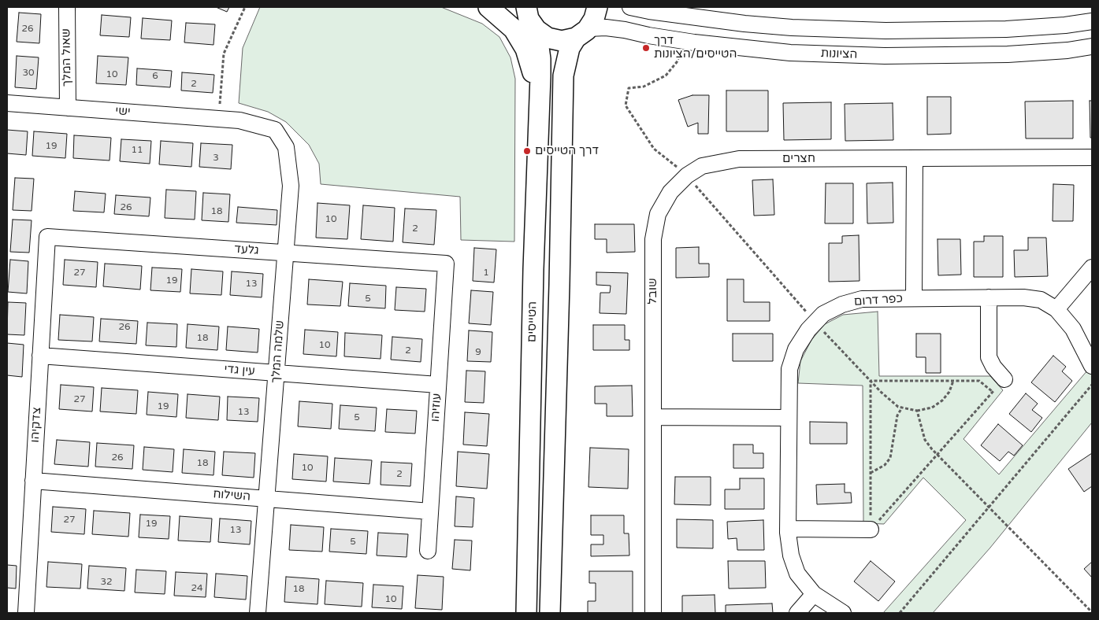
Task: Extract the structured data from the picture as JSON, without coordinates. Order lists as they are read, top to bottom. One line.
{"streets":{"main road":["הטייסים"],"street":["הציונות","שאול המלך","ישי","חצרים","גלעד","שובל","כפר דרום","שלמה המלך","עין גדי","עוזיהו","צדקיהו","השילוח"]},"crossings":[["שאול המלך","ישי"],["ישי","שלמה המלך"],["חצרים","שובל"],["גלעד","שלמה המלך"],["גלעד","עוזיהו"],["גלעד","צדקיהו"],["שלמה המלך","עין גדי"],["שלמה המלך","השילוח"],["עין גדי","עוזיהו"],["עין גדי","צדקיהו"],["עוזיהו","השילוח"],["צדקיהו","השילוח"]],"places":["דרך הטייסים/הציונות","דרך הטייסים"],"house_numbers":["26","30","10","6","2","19","11","3","26","18","10","2","27","1","19","13","5","26","18","10","2","9","27","19","13","5","26","18","10","2","27","19","13","5","32","24","18","10"]}
